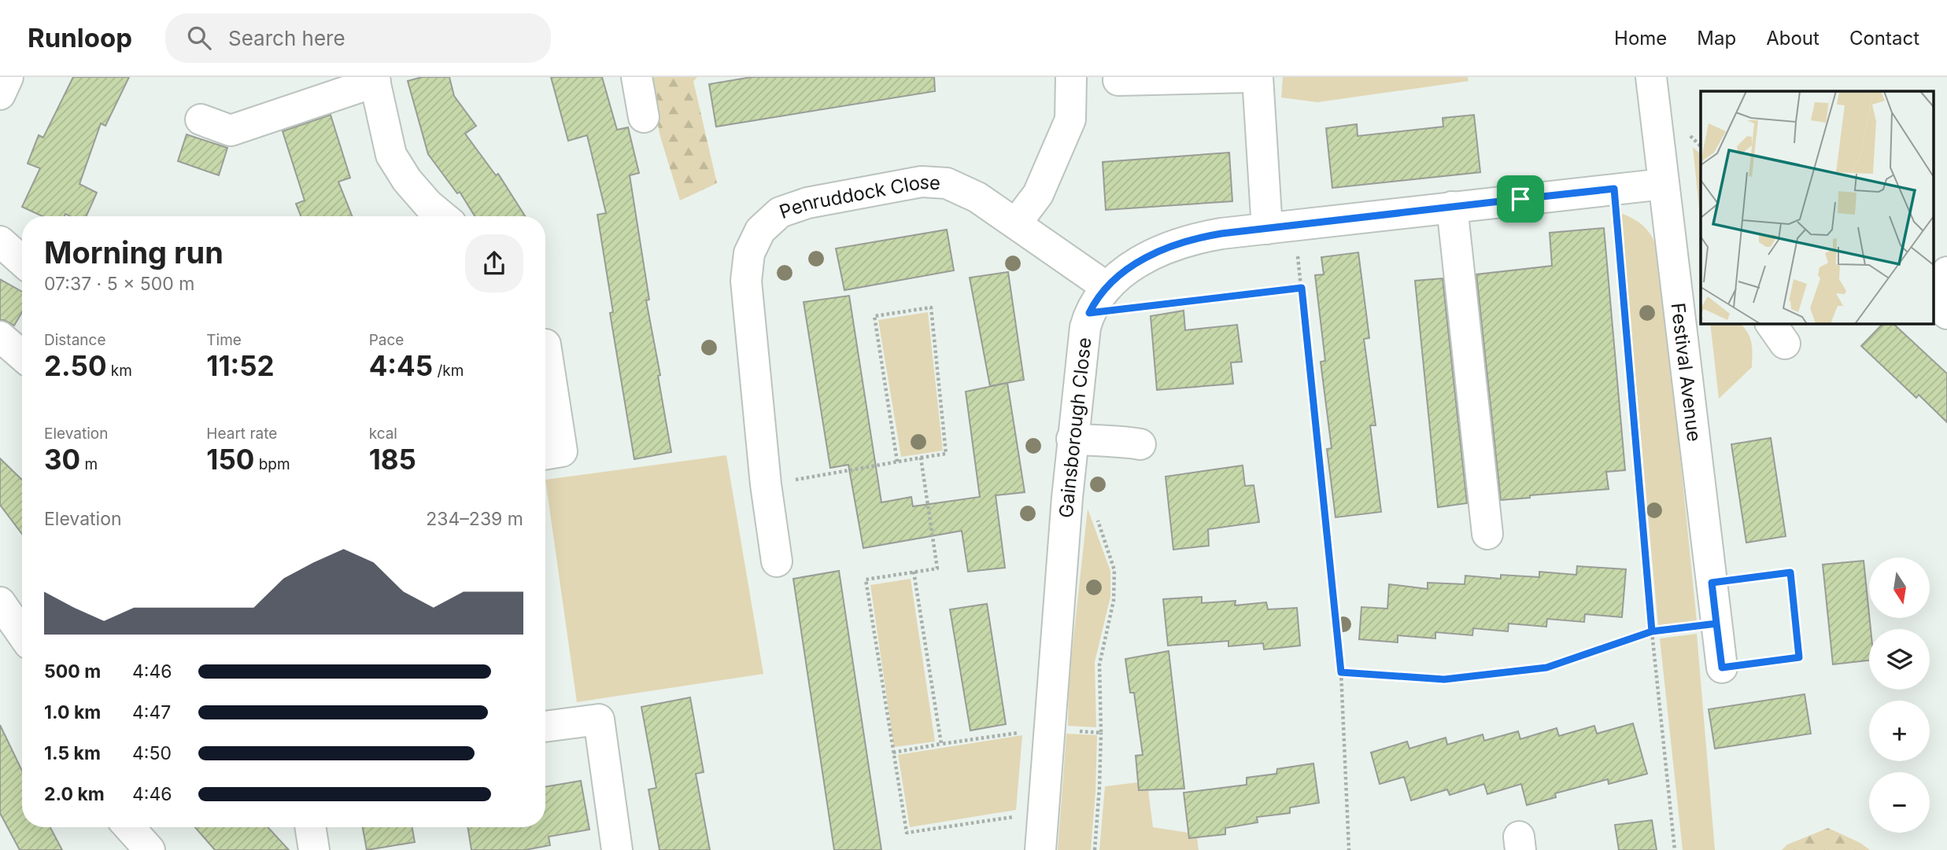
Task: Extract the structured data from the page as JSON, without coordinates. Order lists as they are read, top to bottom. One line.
{"streets":{"street":["Penruddock Close","Festival Avenue","Gainsborough Close"]},"crossings":[["Penruddock Close","Gainsborough Close"],["Festival Avenue","Gainsborough Close"]],"north":"bottom","page":{"header":"Runloop","search":"Search here","nav":["Home","Map","About","Contact"],"heading":["Morning run","07:37 · 5 × 500 m"],"stats":[["Distance","2.50 km"],["Time","11:52"],["Pace","4:45 /km"],["Elevation","30 m"],["Heart rate","150 bpm"],["kcal","185"]],"chart":["Elevation","234–239 m"],"map_buttons":["+","−"],"list":[{"name":"500 m","note":"4:46"},{"name":"1.0 km","note":"4:47"},{"name":"1.5 km","note":"4:50"},{"name":"2.0 km","note":"4:46"}]}}
